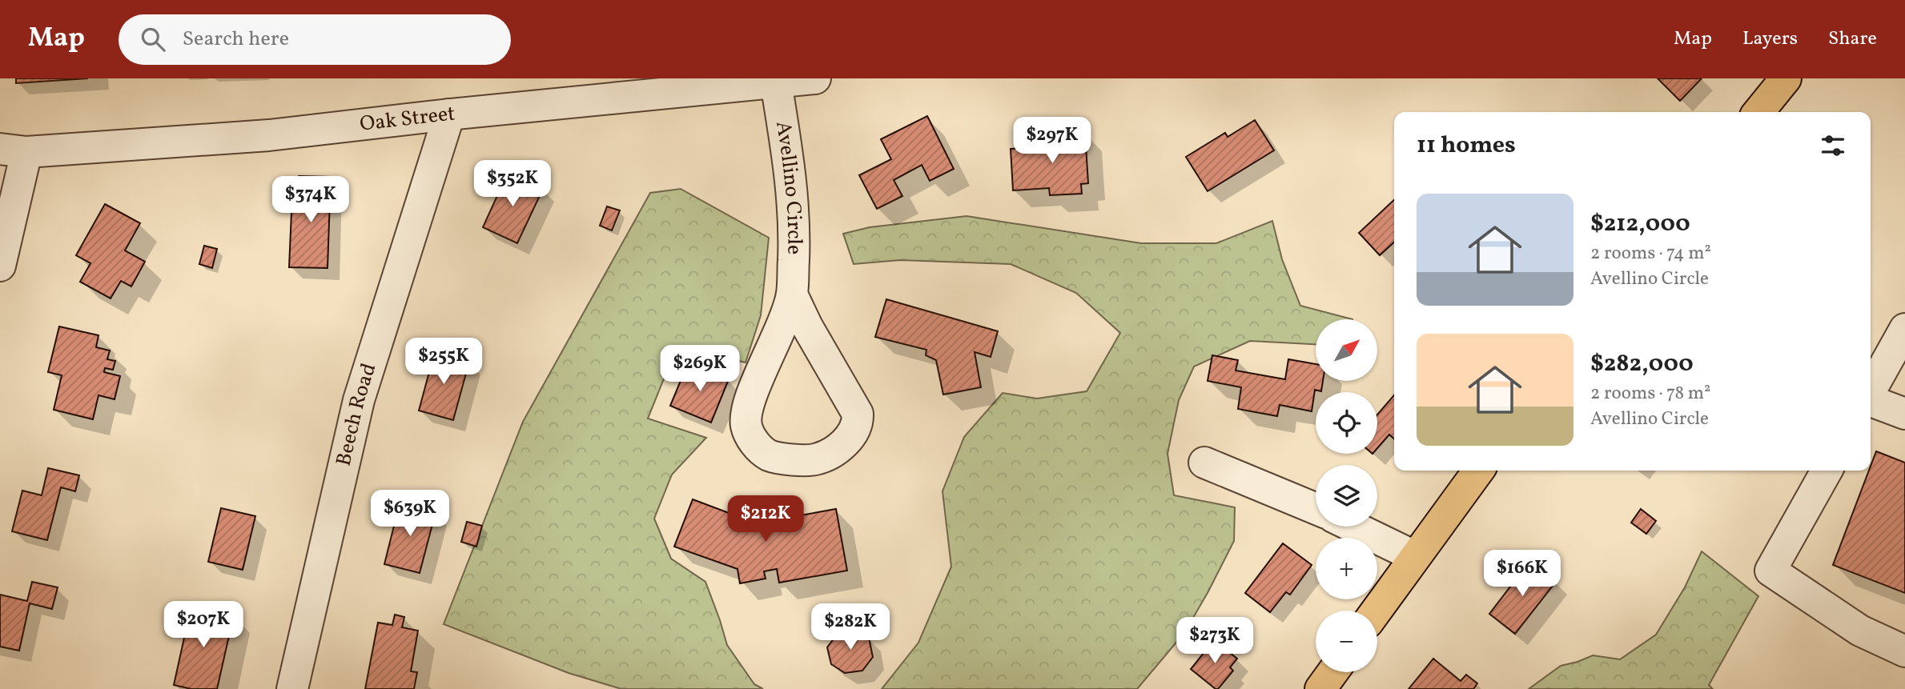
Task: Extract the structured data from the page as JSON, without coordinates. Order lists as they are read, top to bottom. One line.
{"streets":{"street":["Oak Street","Avellino Circle","Beech Road"]},"crossings":[["Oak Street","Avellino Circle"],["Oak Street","Beech Road"]],"north":"top right","page":{"header":"Map","search":"Search here","nav":["Map","Layers","Share"],"heading":"11 homes","price":["$297K","$352K","$374K","$255K","$269K","$639K","$212K","$166K","$207K","$282K","$273K"],"list":[{"name":"$212,000","note":"2 rooms · 74 m² · Avellino Circle"},{"name":"$282,000","note":"2 rooms · 78 m² · Avellino Circle"}],"map_buttons":["+","−"]}}
